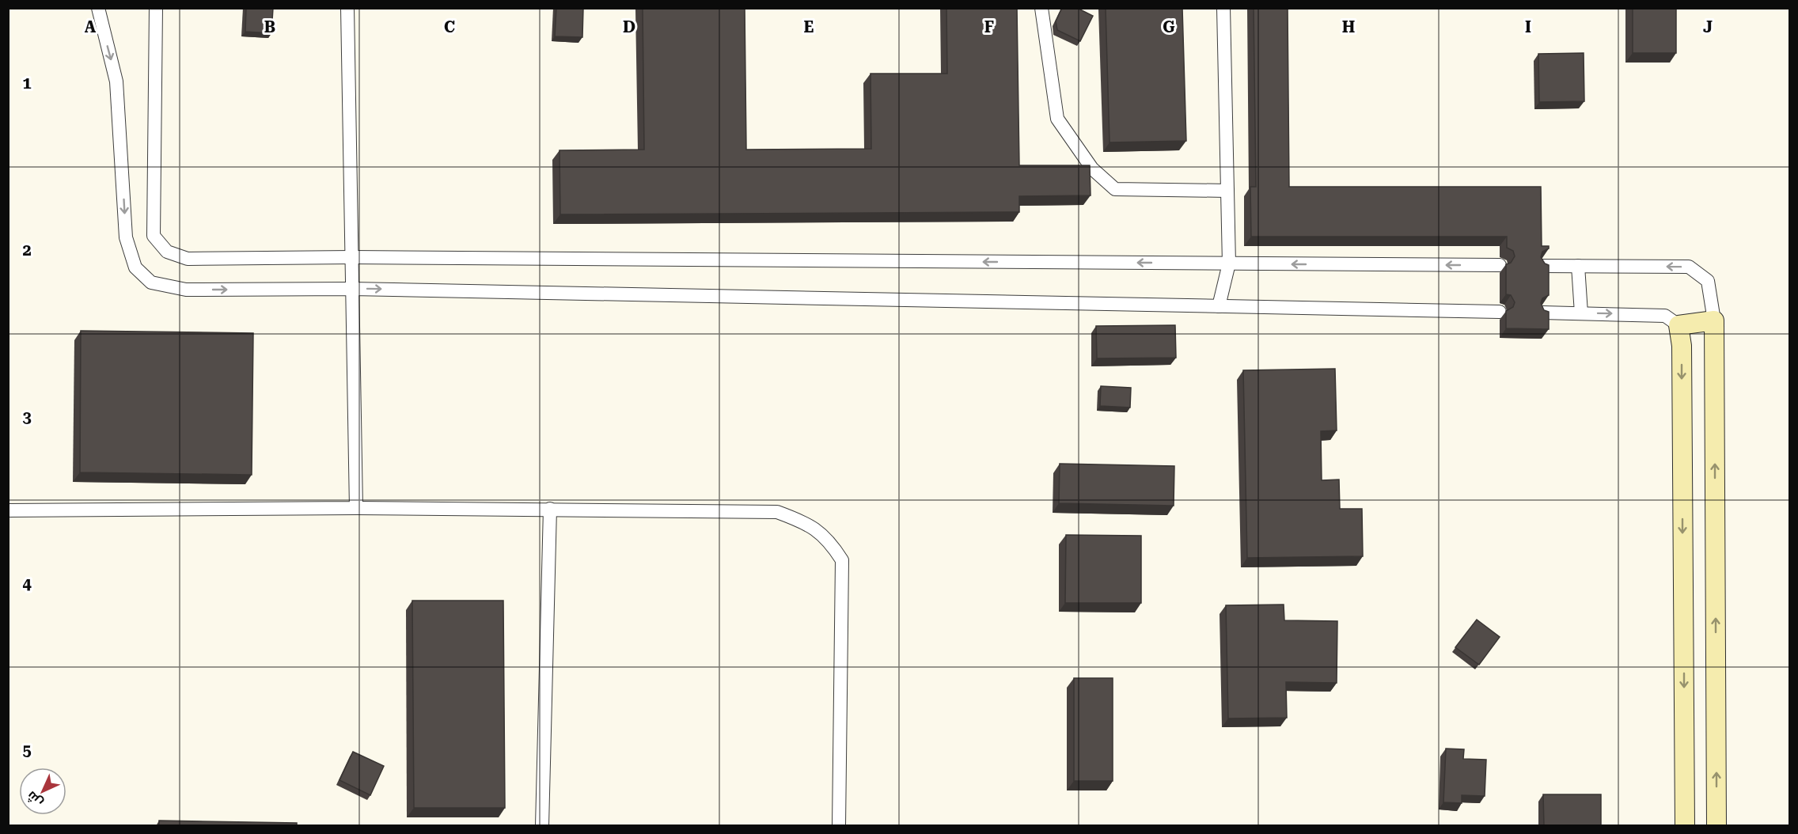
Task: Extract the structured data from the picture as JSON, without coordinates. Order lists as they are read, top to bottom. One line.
{"north":"bottom left","grid":{"columns":["A","B","C","D","E","F","G","H","I","J"],"rows":["1","2","3","4","5"]}}
